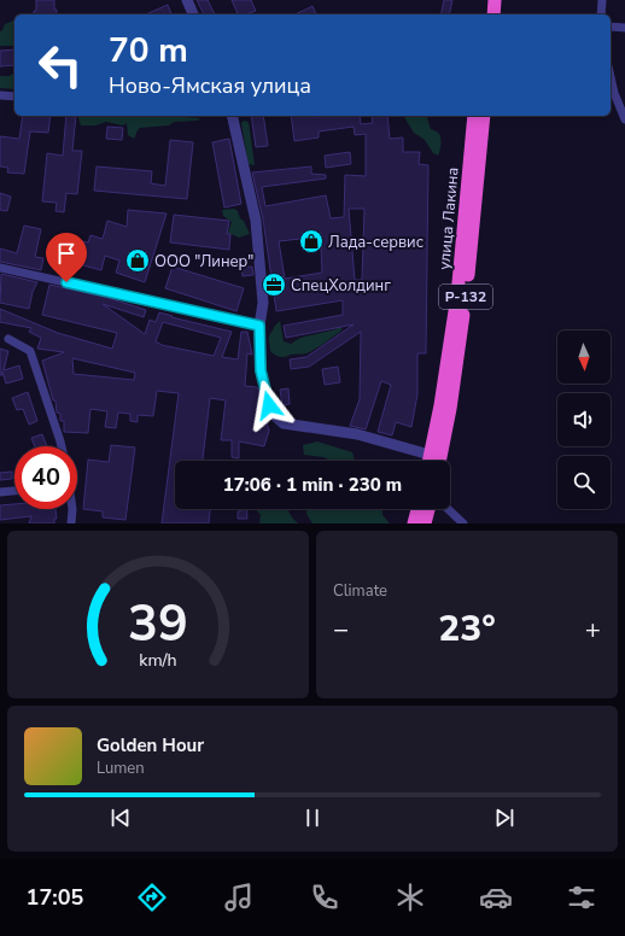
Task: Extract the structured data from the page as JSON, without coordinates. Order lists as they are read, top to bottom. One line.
{"streets":{"highway":["улица Лакина","Р-132"]},"places":{"shop":["Лада-сервис","ООО \"Линер\""],"office":["СпецХолдинг"]},"north":"bottom","page":{"turn":["70 m","Ново-Ямская улица"],"limit":"40","trip":"17:06 · 1 min · 230 m","tile":"Climate","heat":["−","23°","+"],"song":["Golden Hour","Lumen"],"tabs":"17:05","gauge":["39","km/h"]}}
